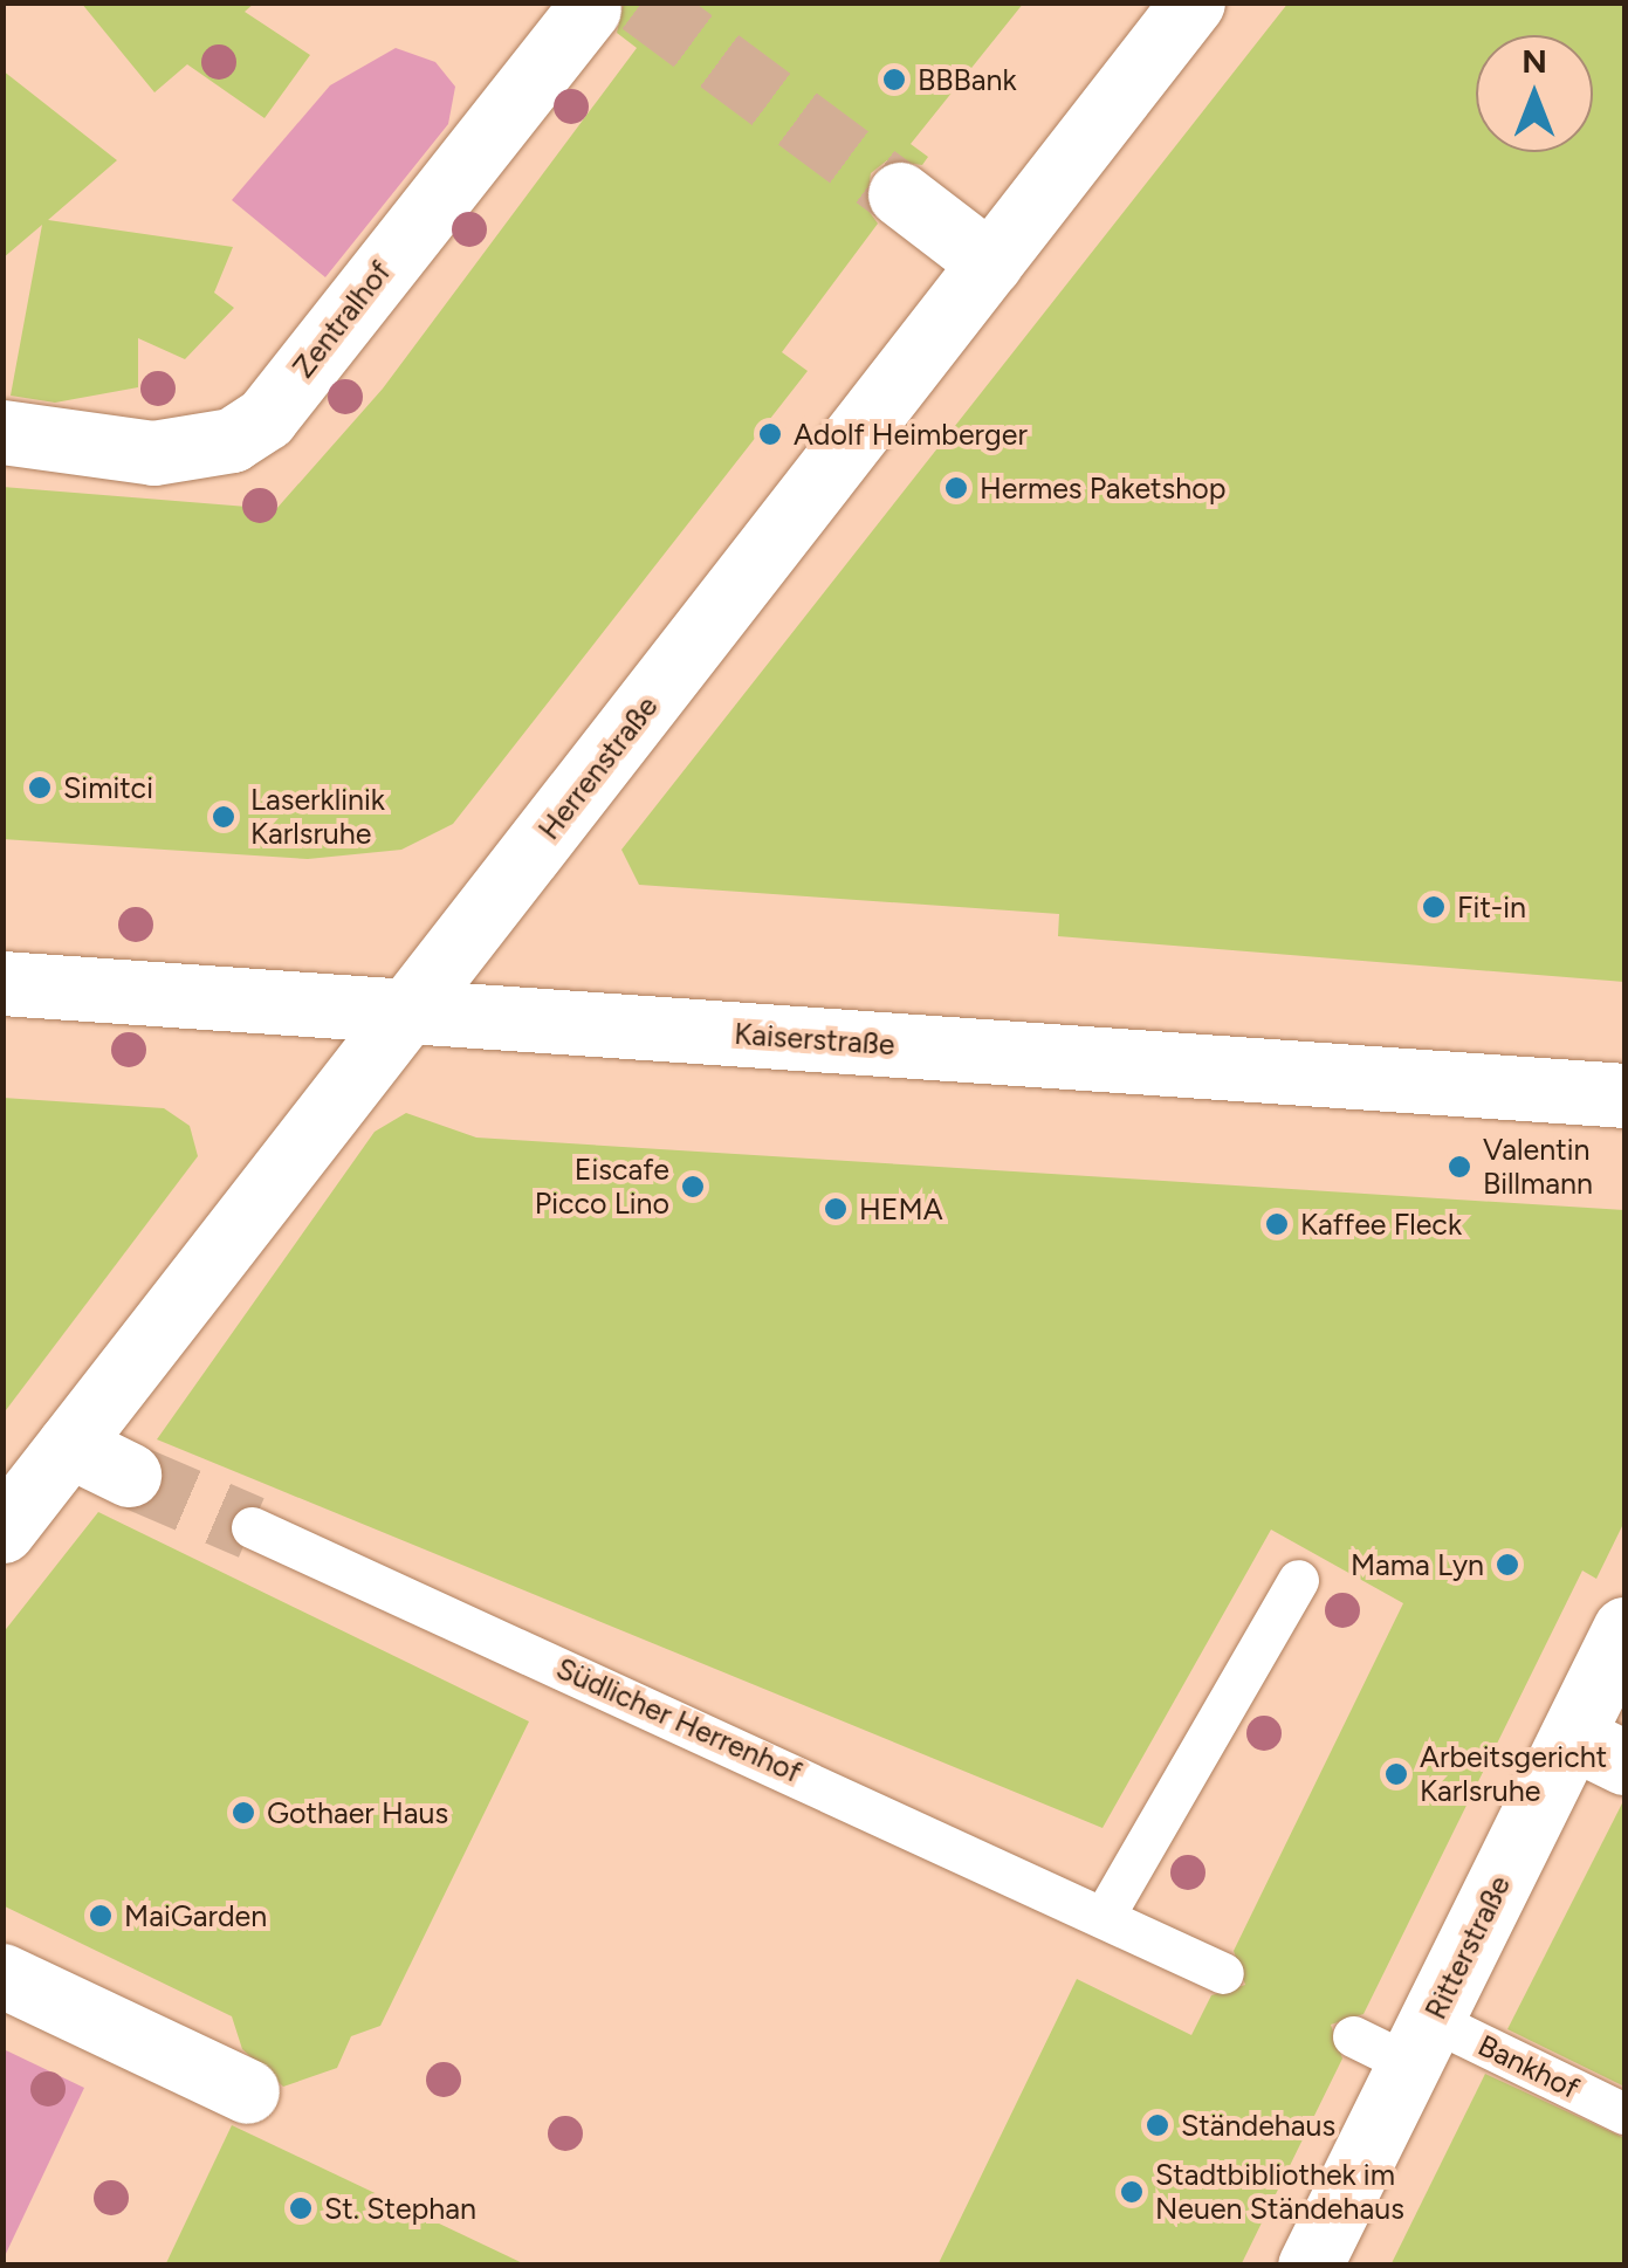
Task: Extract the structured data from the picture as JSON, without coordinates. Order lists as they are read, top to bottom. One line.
{"streets":{"street":["Zentralhof","Herrenstraße","Kaiserstraße","Ritterstraße"],"lane":["Südlicher Herrenhof","Bankhof"]},"crossings":[["Herrenstraße","Kaiserstraße"],["Ritterstraße","Bankhof"]],"places":["BBBank","Adolf Heimberger","Hermes Paketshop","Simitci","Laserklinik Karlsruhe","Fit-in","Valentin Billmann","Eiscafe Picco Lino","HEMA","Kaffee Fleck","Mama Lyn","Arbeitsgericht Karlsruhe","Gothaer Haus","MaiGarden","Ständehaus","Stadtbibliothek im Neuen Ständehaus","St. Stephan"],"north":"top"}
